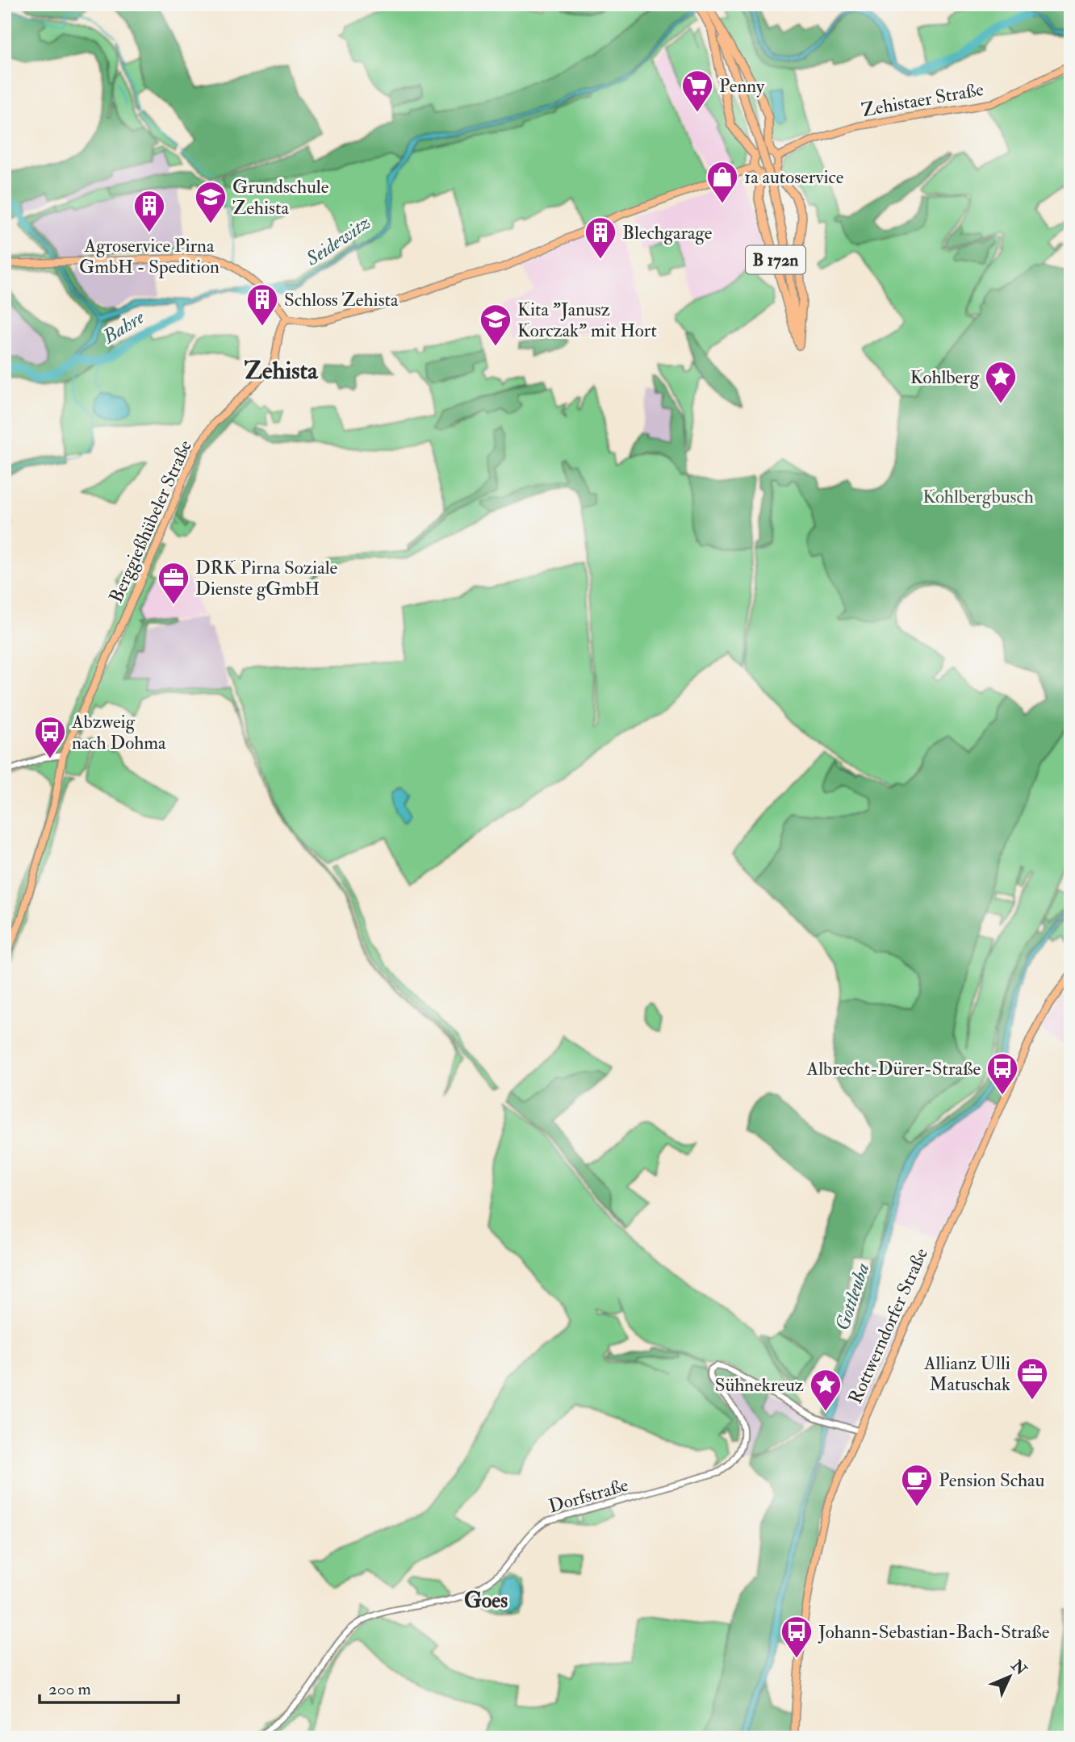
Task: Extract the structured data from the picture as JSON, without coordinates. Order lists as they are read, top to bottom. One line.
{"streets":{"highway":["B 172n"],"main road":["Zehistaer Straße","Berggießhübeler Straße","Rottwerndorfer Straße"],"street":["Dorfstraße"]},"crossings":[["Zehistaer Straße","B 172n"],["Rottwerndorfer Straße","Dorfstraße"]],"districts":["Zehista","Goes"],"water":["Seidewitz","Bahre","Gottleuba"],"parks":["Kohlbergbusch"],"places":{"supermarket":["Penny"],"shop":["1a autoservice"],"school or university":["Grundschule Zehista","Kita \"Janusz Korczak\" mit Hort"],"building":["Agroservice Pirna GmbH - Spedition","Blechgarage","Schloss Zehista"],"place":["Kohlberg","Sühnekreuz"],"office":["DRK Pirna Soziale Dienste gGmbH","Allianz Ulli Matuschak"],"bus stop":["Abzweig nach Dohma","Albrecht-Dürer-Straße","Johann-Sebastian-Bach-Straße"],"cafe":["Pension Schau"]},"scale_bar":"200 m","north":"top right"}
